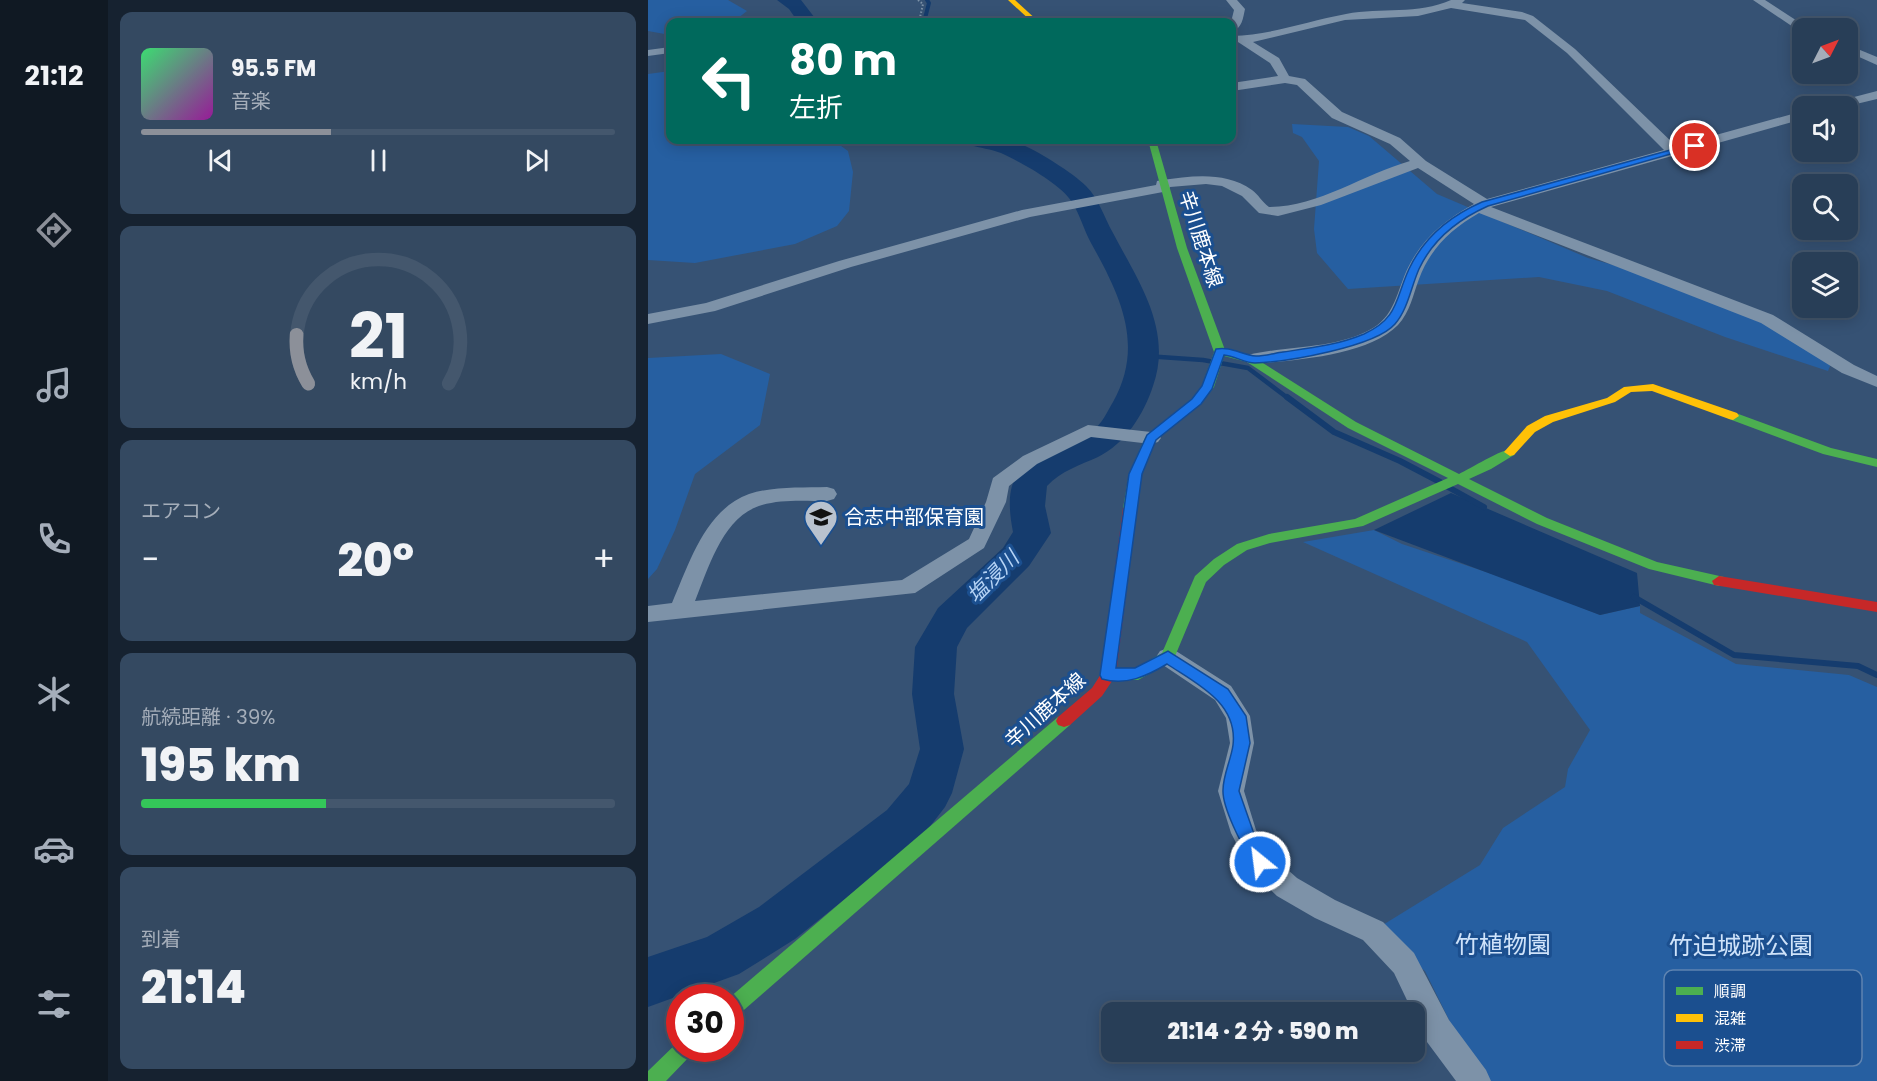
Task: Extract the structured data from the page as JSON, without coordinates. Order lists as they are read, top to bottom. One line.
{"streets":{"street":["辛川鹿本線"]},"water":["塩浸川"],"parks":["竹植物園","竹迫城跡公園"],"places":{"school or university":["合志中部保育園"]},"legend":["順調","混雑","渋滞"],"north":"top right","page":{"tabs":"21:12","turn":["80 m","左折"],"song":["95.5 FM","音楽"],"tile":["エアコン",["航続距離 · 39%","195 km"],["到着","21:14"]],"heat":["−","20°","+"],"limit":"30","trip":"21:14 · 2 分 · 590 m","gauge":["21","km/h"]}}
